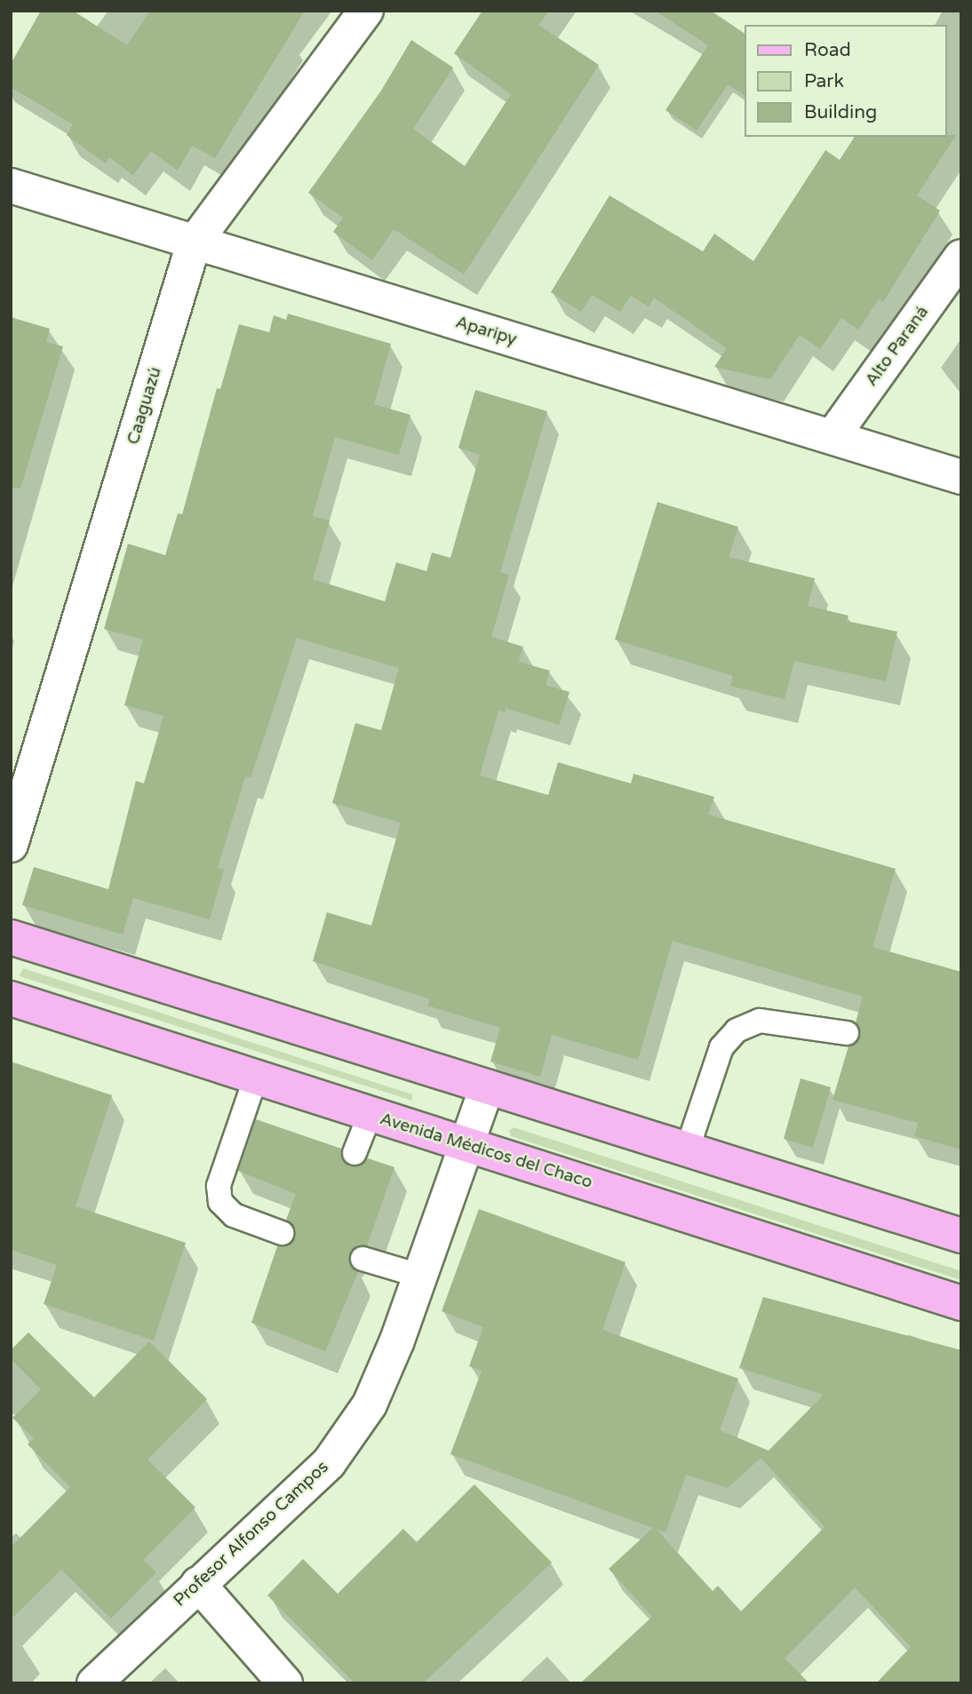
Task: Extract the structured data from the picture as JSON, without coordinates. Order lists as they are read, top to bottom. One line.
{"streets":{"main road":["Avenida Médicos del Chaco"],"street":["Aparipy","Alto Paraná","Caaguazú","Profesor Alfonso Campos"]},"crossings":[["Aparipy","Alto Paraná"],["Aparipy","Caaguazú"],["Avenida Médicos del Chaco","Profesor Alfonso Campos"]],"legend":["Road","Park","Building"]}
